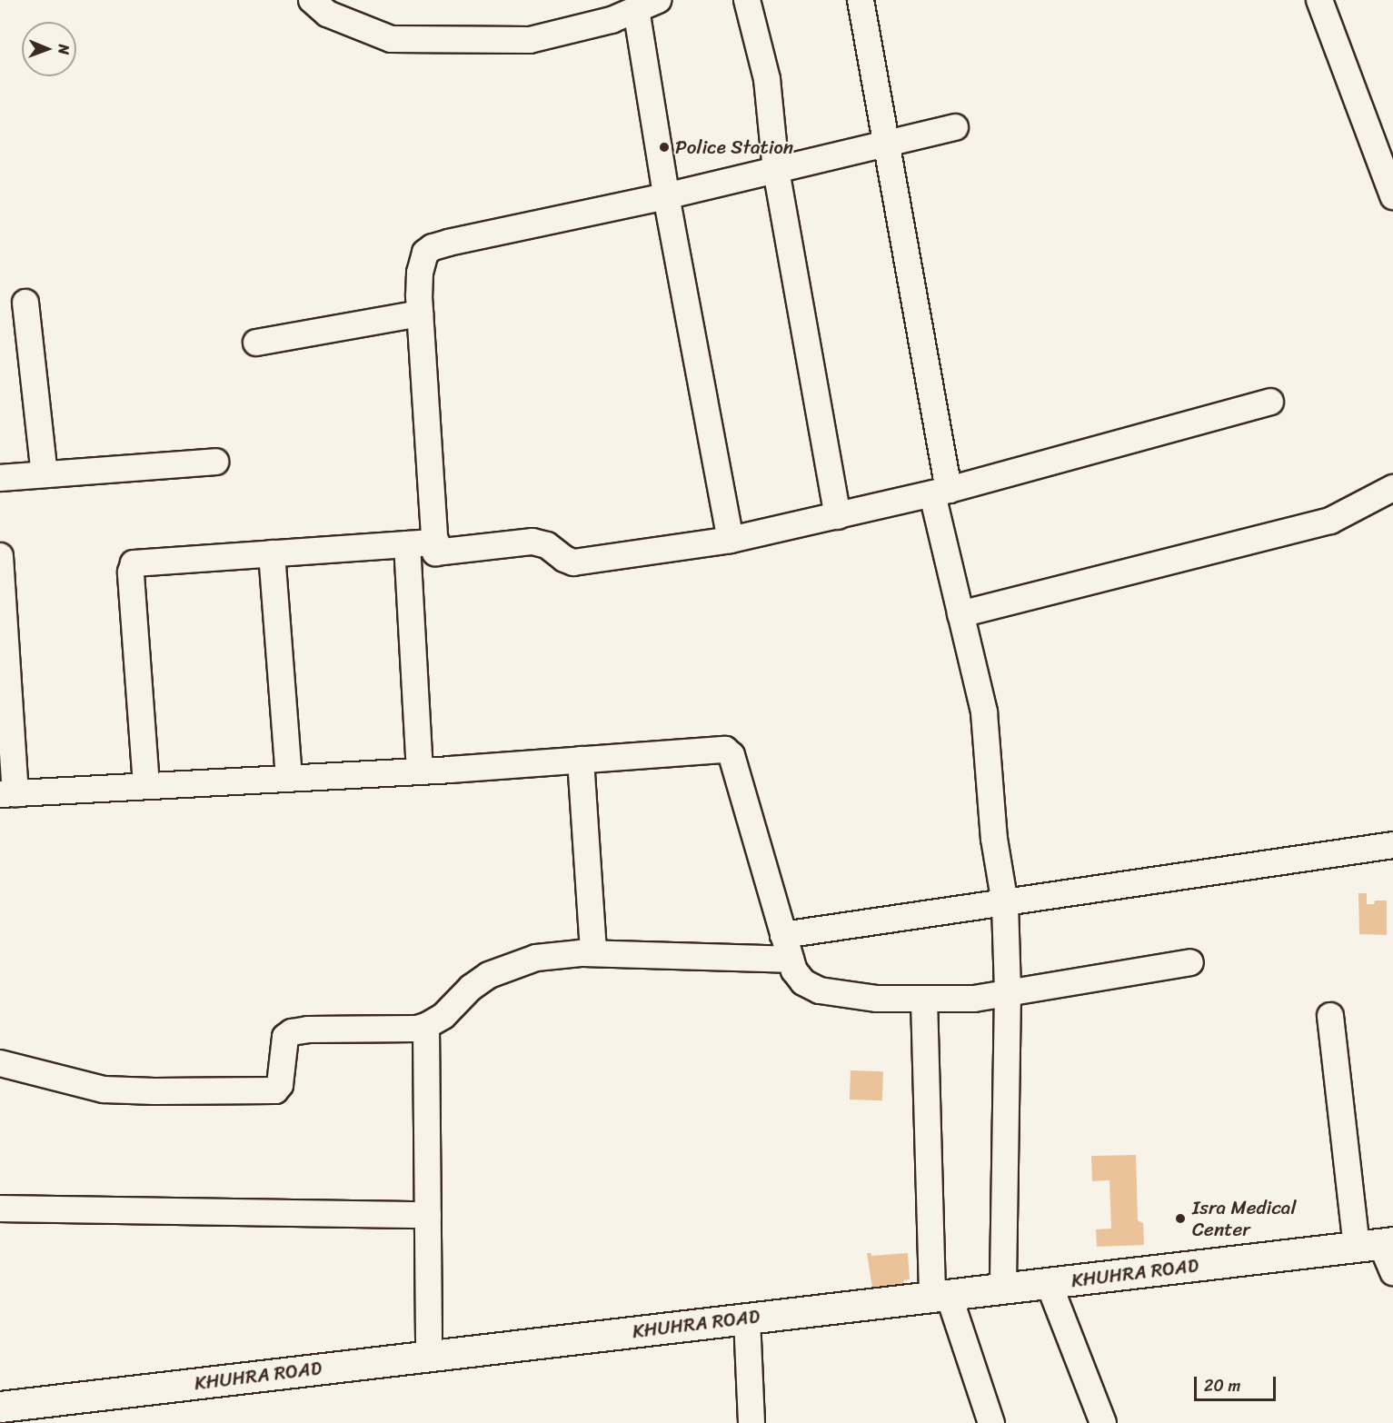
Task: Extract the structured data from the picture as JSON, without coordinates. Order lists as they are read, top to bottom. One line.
{"streets":{"main road":["KHUHRA ROAD"]},"places":["Police Station","Isra Medical Center"],"scale_bar":"20 m","north":"right"}
